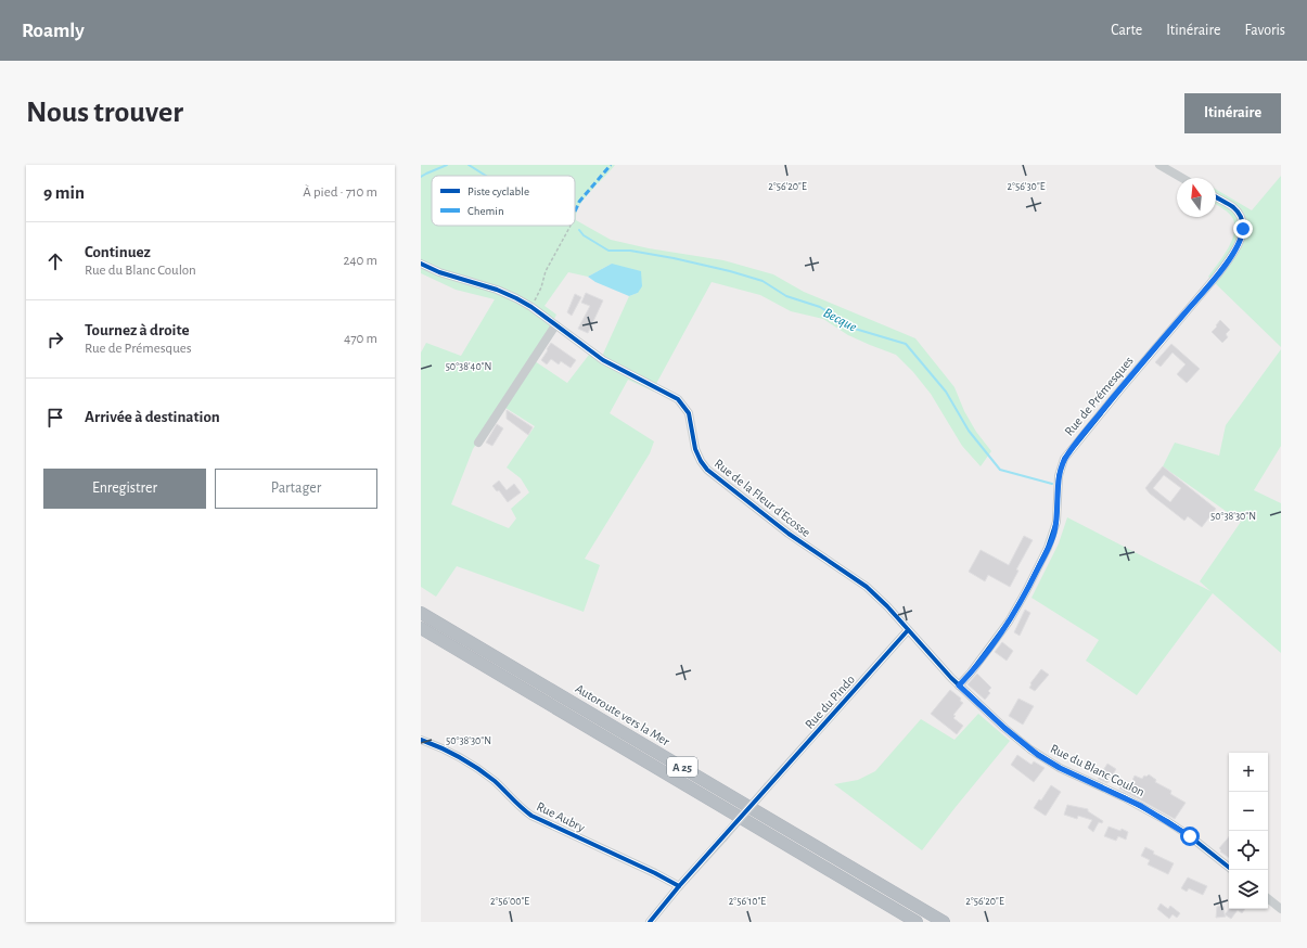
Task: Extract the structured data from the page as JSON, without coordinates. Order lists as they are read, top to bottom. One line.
{"streets":{"highway":["Autoroute vers la Mer","A 25"],"street":["Rue de Prémesques","Rue de la Fleur d'Ecosse","Rue du Pindo","Rue du Blanc Coulon","Rue Aubry"]},"crossings":[["Rue de Prémesques","Rue de la Fleur d'Ecosse"],["Rue de Prémesques","Rue du Blanc Coulon"],["Rue de la Fleur d'Ecosse","Rue du Pindo"],["Rue de la Fleur d'Ecosse","Rue du Blanc Coulon"],["Rue du Pindo","Rue Aubry"]],"water":["Becque"],"legend":["Piste cyclable","Chemin"],"north":"top","page":{"header":"Roamly","nav":["Carte","Itinéraire","Favoris"],"buttons":["Itinéraire",["Enregistrer","Partager"]],"title":"Nous trouver","heading":["9 min","À pied · 710 m"],"list":[["Continuez","Rue du Blanc Coulon","240 m"],["Tournez à droite","Rue de Prémesques","470 m"],"Arrivée à destination"],"map_buttons":["+","−"]},"coordinates":["2°56'30\"E","2°56'20\"E","50°38'40\"N","50°38'30\"N","2°56'00\"E","2°56'10\"E"]}
